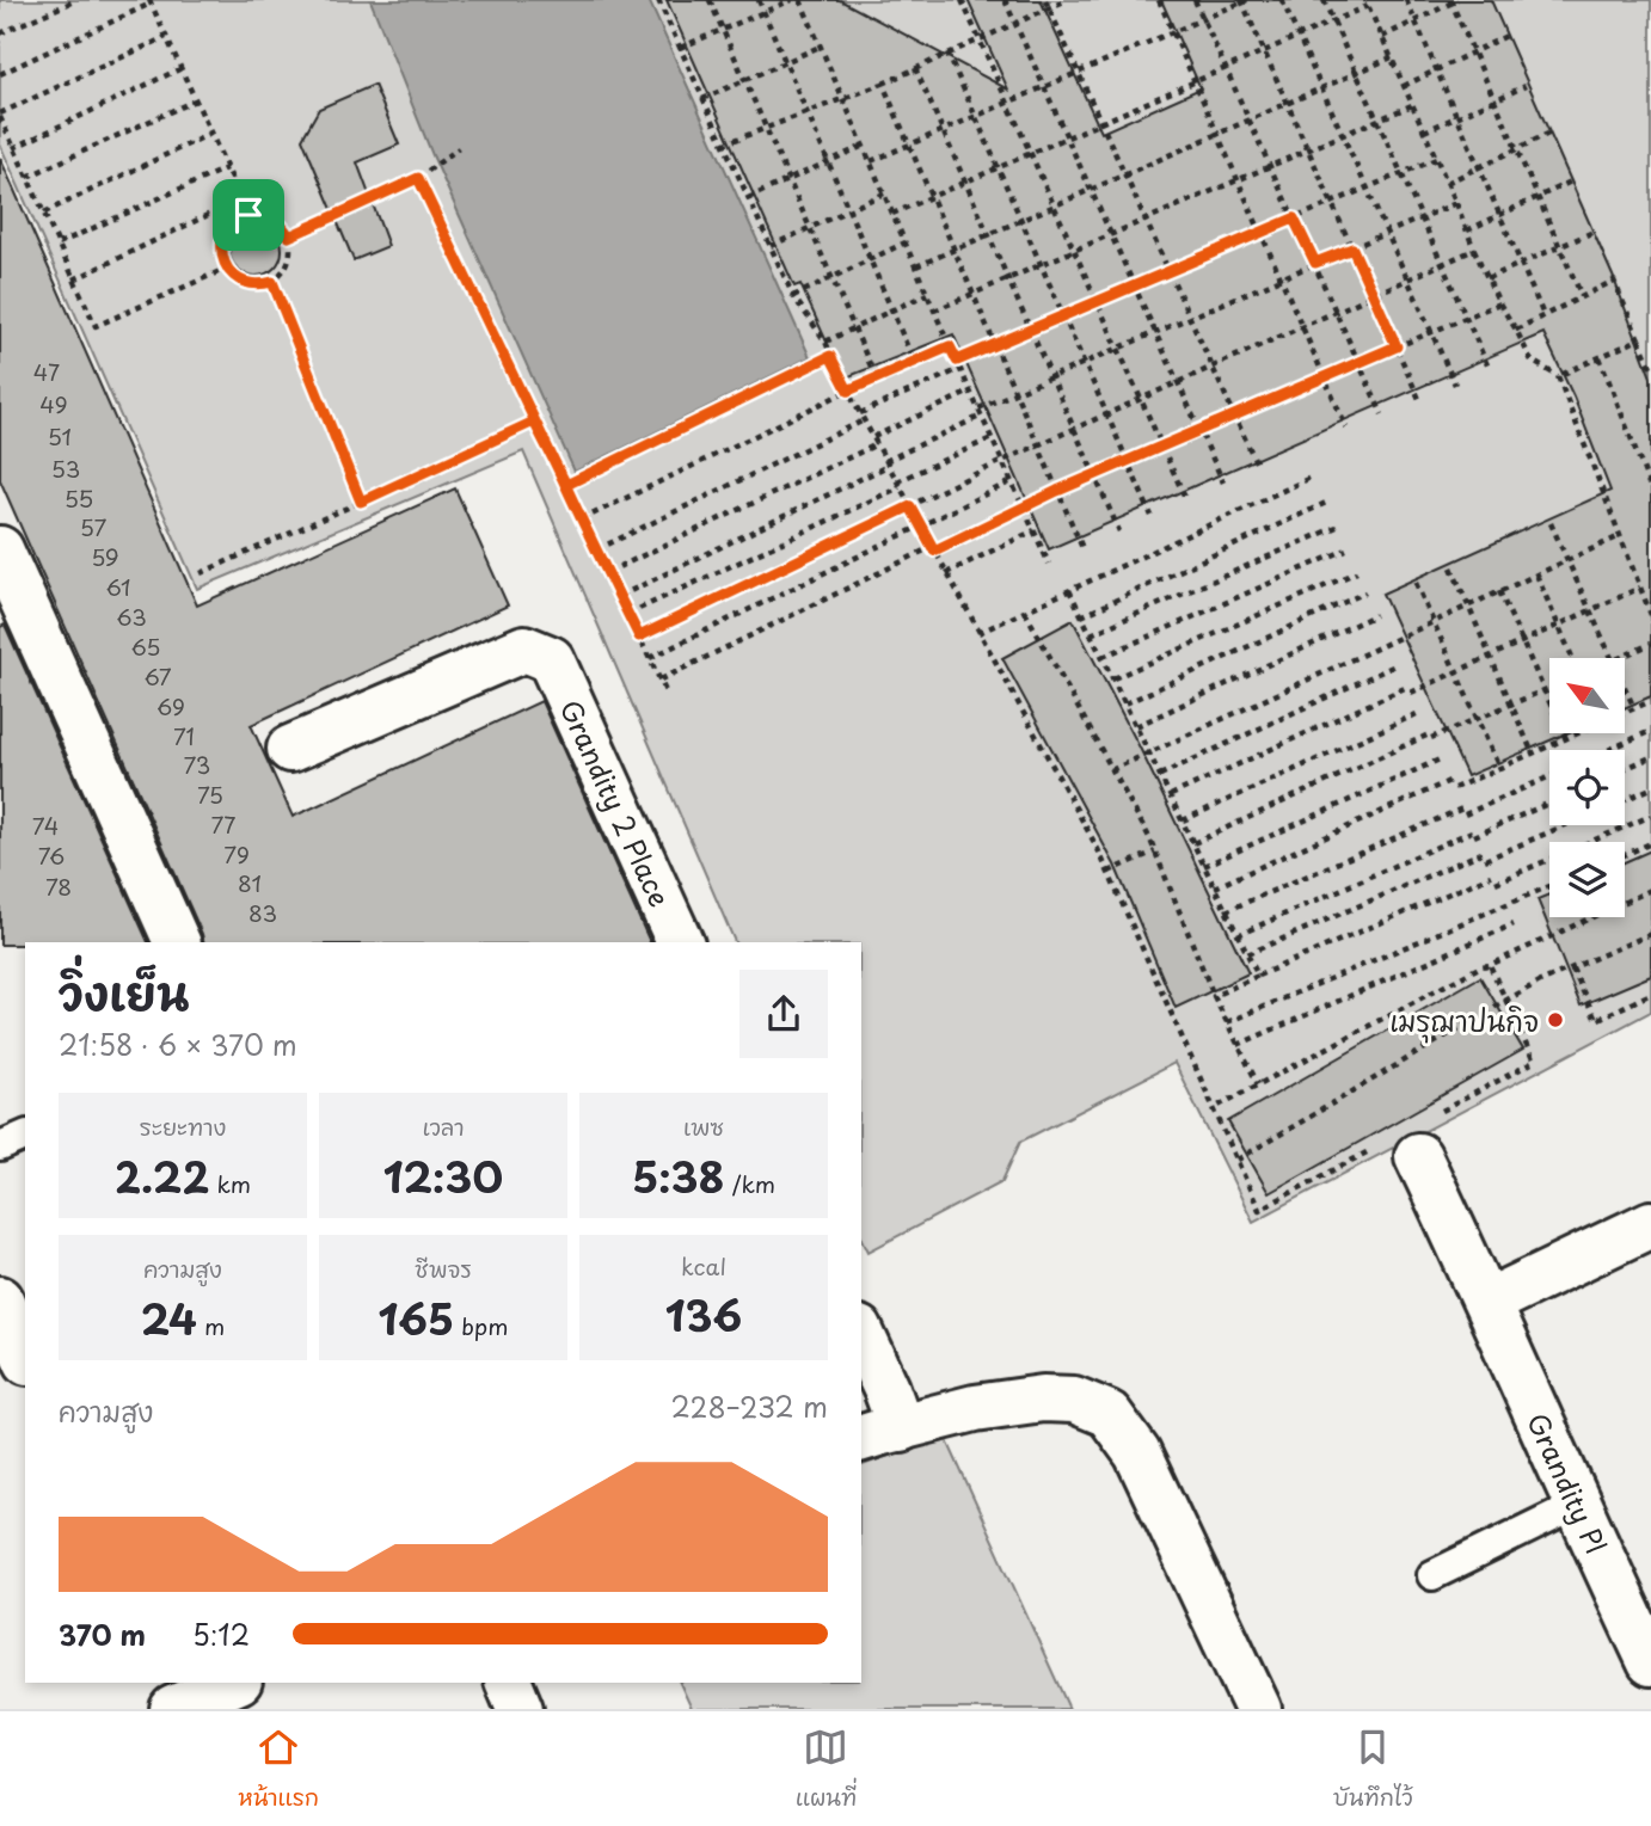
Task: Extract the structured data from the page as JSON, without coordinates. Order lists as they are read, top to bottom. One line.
{"streets":{"street":["Grandity 2 Place","Grandity Pl"]},"places":["เมรุฌาปนกิจ"],"house_numbers":["47","49","51","53","55","57","59","61","63","65","67","69","71","73","75","77","74","79","76","81","78","83"],"north":"top left","page":{"heading":["วิ่งเย็น","21:58 · 6 × 370 m"],"stats":[["ระยะทาง","2.22 km"],["เวลา","12:30"],["เพซ","5:38 /km"],["ความสูง","24 m"],["ชีพจร","165 bpm"],["kcal","136"]],"chart":["ความสูง","228–232 m"],"list":[{"name":"370 m","note":"5:12"}],"tabs":["หน้าแรก","แผนที่","บันทึกไว้"]}}
